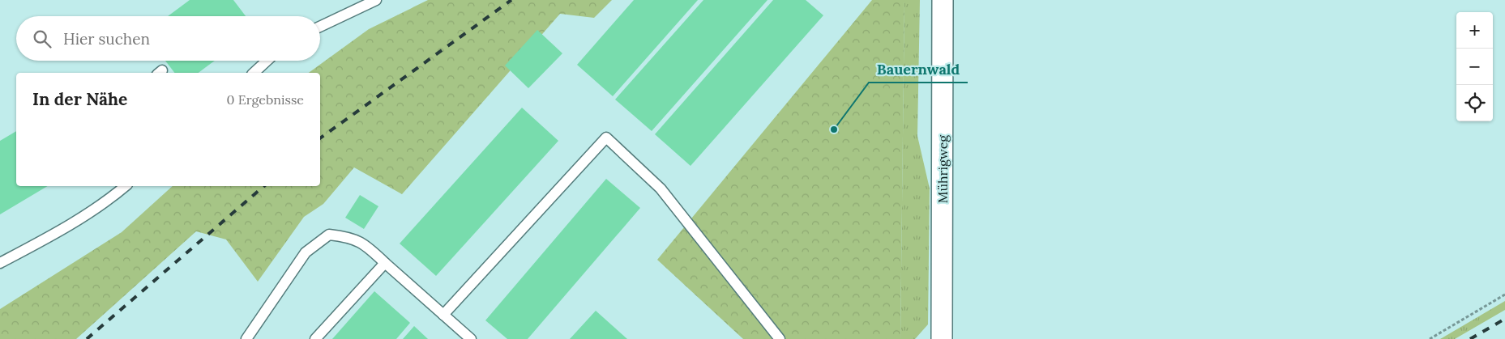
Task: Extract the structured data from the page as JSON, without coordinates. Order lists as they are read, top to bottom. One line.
{"streets":{"street":["Mührigweg"]},"places":["Bauernwald"],"page":{"map_buttons":["+","−"],"search":"Hier suchen","heading":["In der Nähe","0 Ergebnisse"]}}
